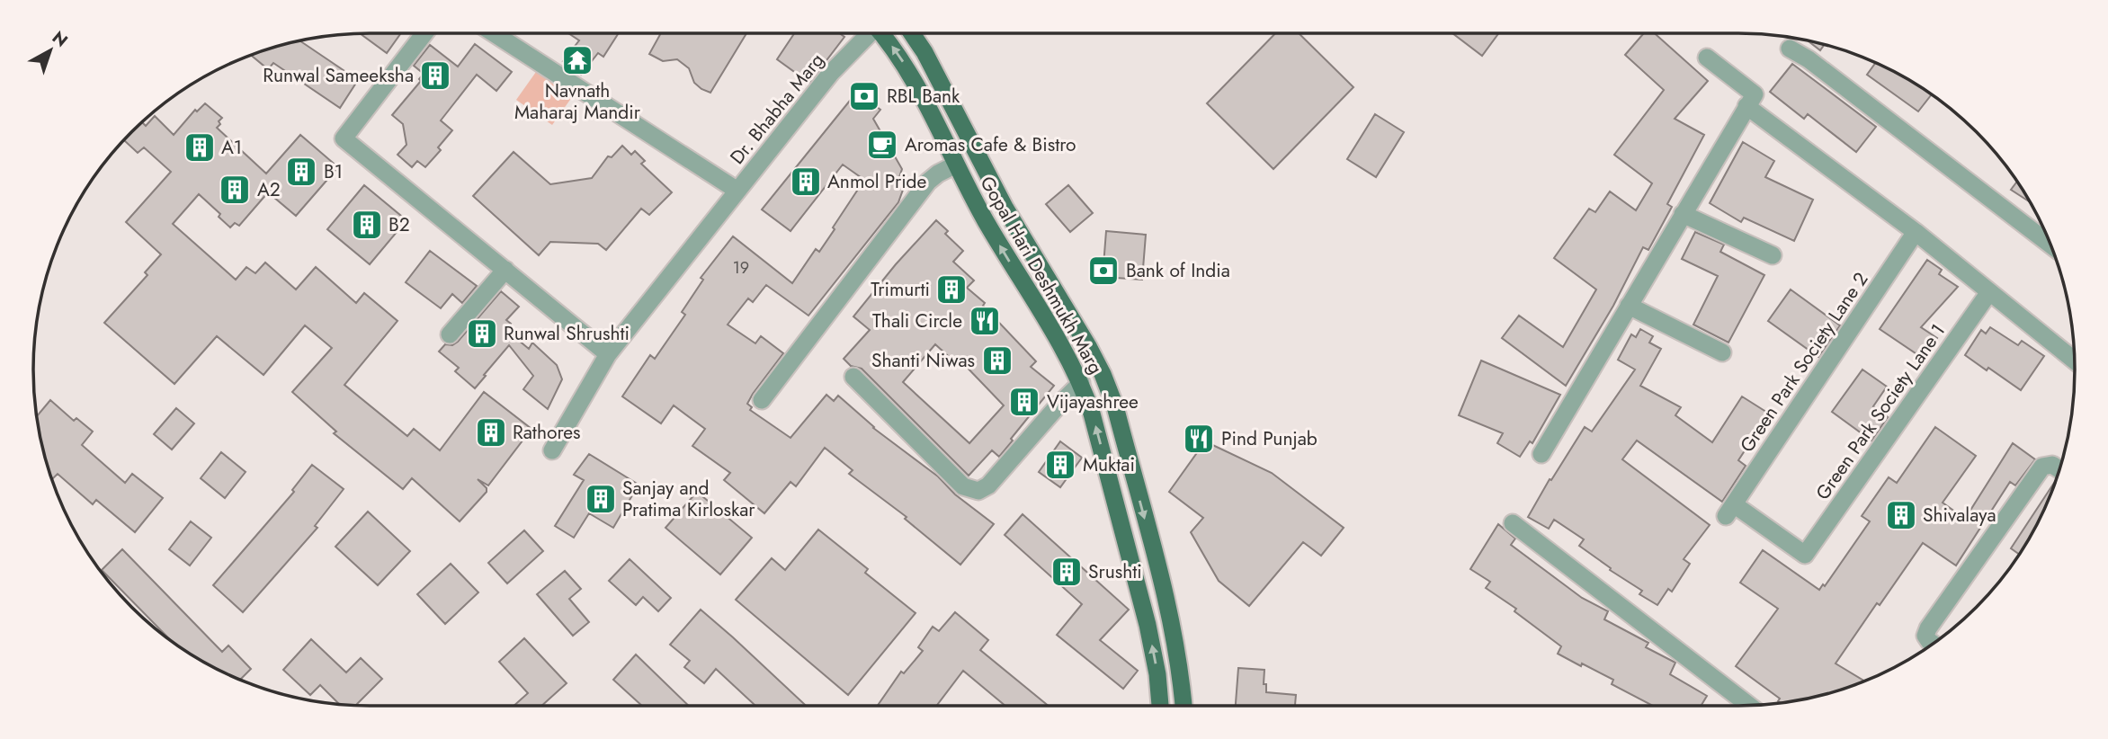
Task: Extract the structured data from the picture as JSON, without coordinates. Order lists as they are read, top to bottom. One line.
{"streets":{"main road":["Gopal Hari Deshmukh Marg"],"street":["Dr. Bhabha Marg","Green Park Society Lane 2","Green Park Society Lane 1"]},"crossings":[["Green Park Society Lane 2","Green Park Society Lane 1"]],"places":{"temple":["Navnath Maharaj Mandir"],"building":["Runwal Sameeksha","A1","B1","Anmol Pride","A2","B2","Trimurti","Runwal Shrushti","Shanti Niwas","Vijayashree","Rathores","Muktai","Sanjay and Pratima Kirloskar","Shivalaya","Srushti"],"bank":["RBL Bank","Bank of India"],"cafe":["Aromas Cafe & Bistro"],"restaurant":["Thali Circle","Pind Punjab"]},"house_numbers":["19"],"north":"top right"}
